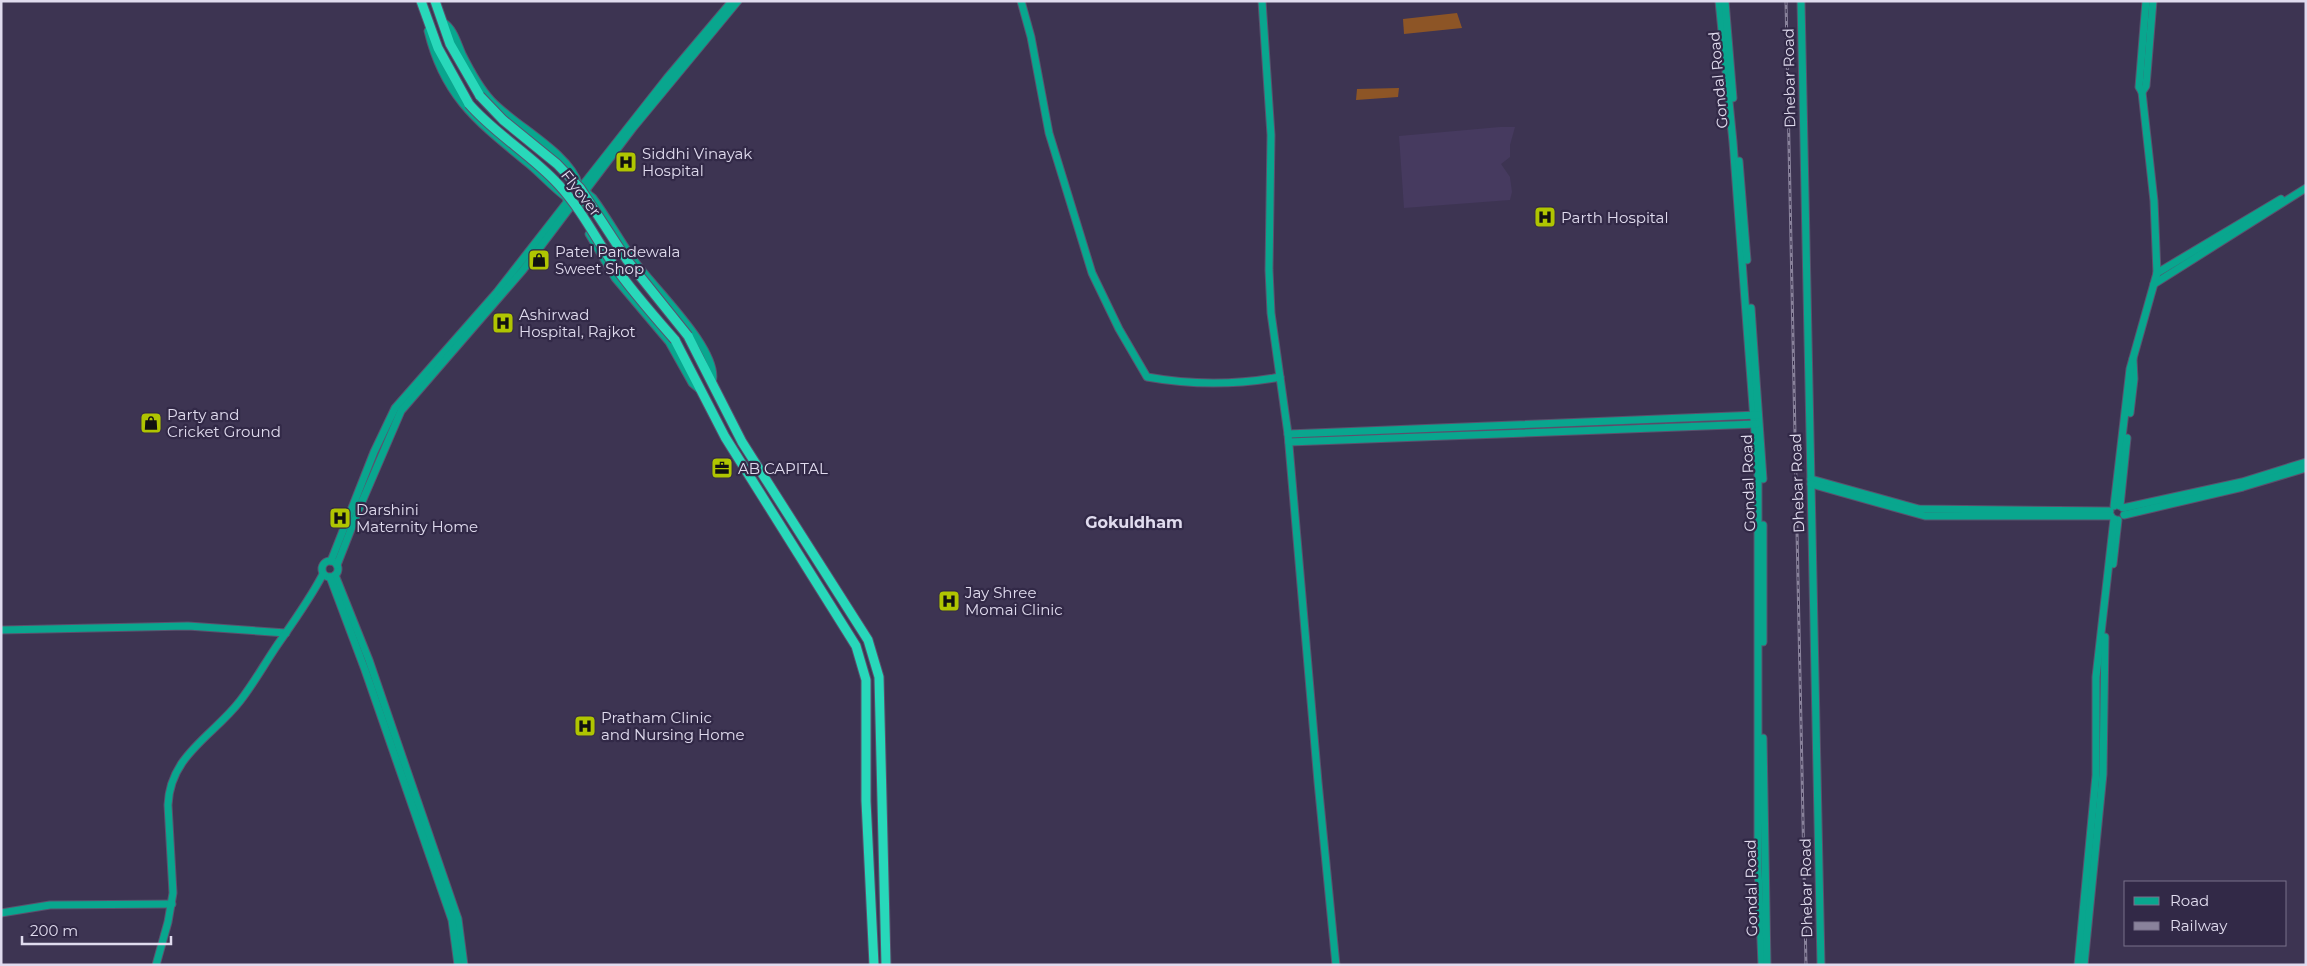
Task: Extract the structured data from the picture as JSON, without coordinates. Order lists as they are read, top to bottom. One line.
{"streets":{"highway":["Flyover"],"street":["Dhebar Road","Gondal Road"]},"districts":["Gokuldham"],"places":{"hospital":["Siddhi Vinayak Hospital","Parth Hospital","Ashirwad Hospital, Rajkot","Darshini Maternity Home","Jay Shree Momai Clinic","Pratham Clinic and Nursing Home"],"shop":["Patel Pandewala Sweet Shop","Party and Cricket Ground"],"office":["AB CAPITAL"]},"legend":["Road","Railway"],"scale_bar":"200 m"}
